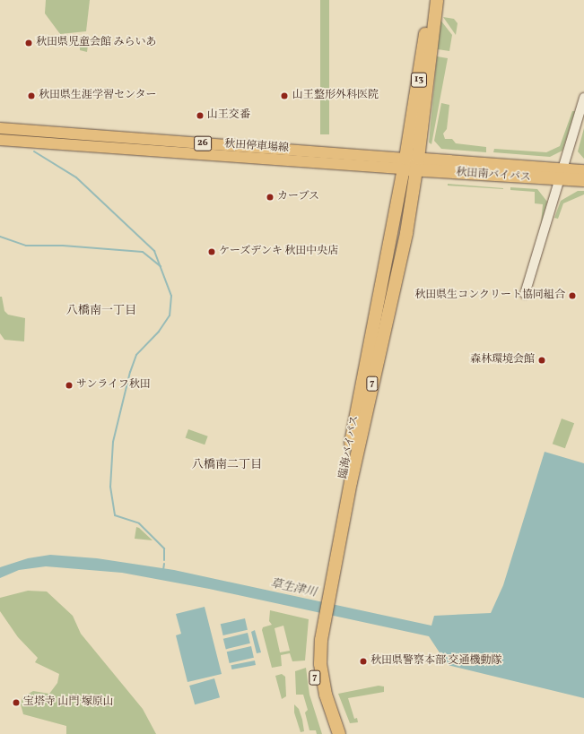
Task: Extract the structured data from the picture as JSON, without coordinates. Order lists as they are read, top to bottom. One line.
{"streets":{"highway":["13","秋田南バイパス","7","臨海バイパス"],"main road":["26","秋田停車場線"]},"crossings":[["13","秋田停車場線"],["13","秋田南バイパス"],["13","臨海バイパス"],["秋田停車場線","秋田南バイパス"],["秋田停車場線","臨海バイパス"],["秋田南バイパス","臨海バイパス"]],"districts":["八橋南一丁目","八橋南二丁目"],"water":["草生津川"],"places":["秋田県児童会館 みらいあ","秋田県生涯学習センター","山王整形外科医院","山王交番","カーブス","ケーズデンキ 秋田中央店","秋田県生コンクリート協同組合","森林環境会館","サンライフ秋田","秋田県警察本部 交通機動隊","宝塔寺 山門 塚原山"]}
